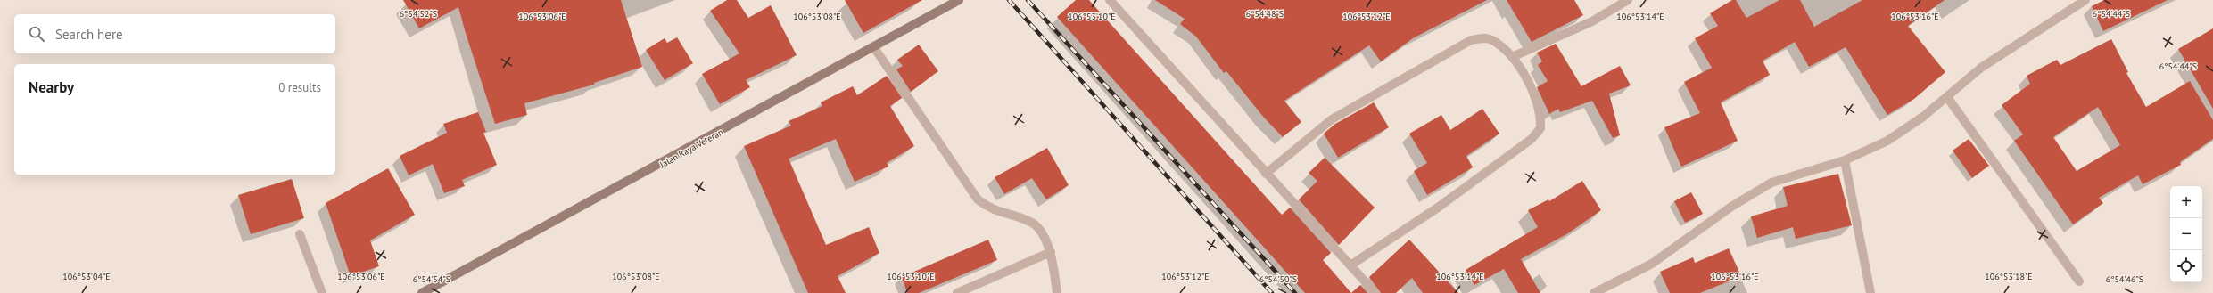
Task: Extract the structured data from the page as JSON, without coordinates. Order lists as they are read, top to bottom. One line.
{"streets":{"street":["Jalan Raya Veteran"]},"page":{"search":"Search here","heading":["Nearby","0 results"],"map_buttons":["+","−"]},"coordinates":["6°54'44\"S","6°54'48\"S","6°54'52\"S","106°53'06\"E","106°53'14\"E","106°53'16\"E","106°53'08\"E","106°53'10\"E","106°53'12\"E","106°53'04\"E","106°53'18\"E","6°54'54\"S","6°54'50\"S","6°54'46\"S"]}
